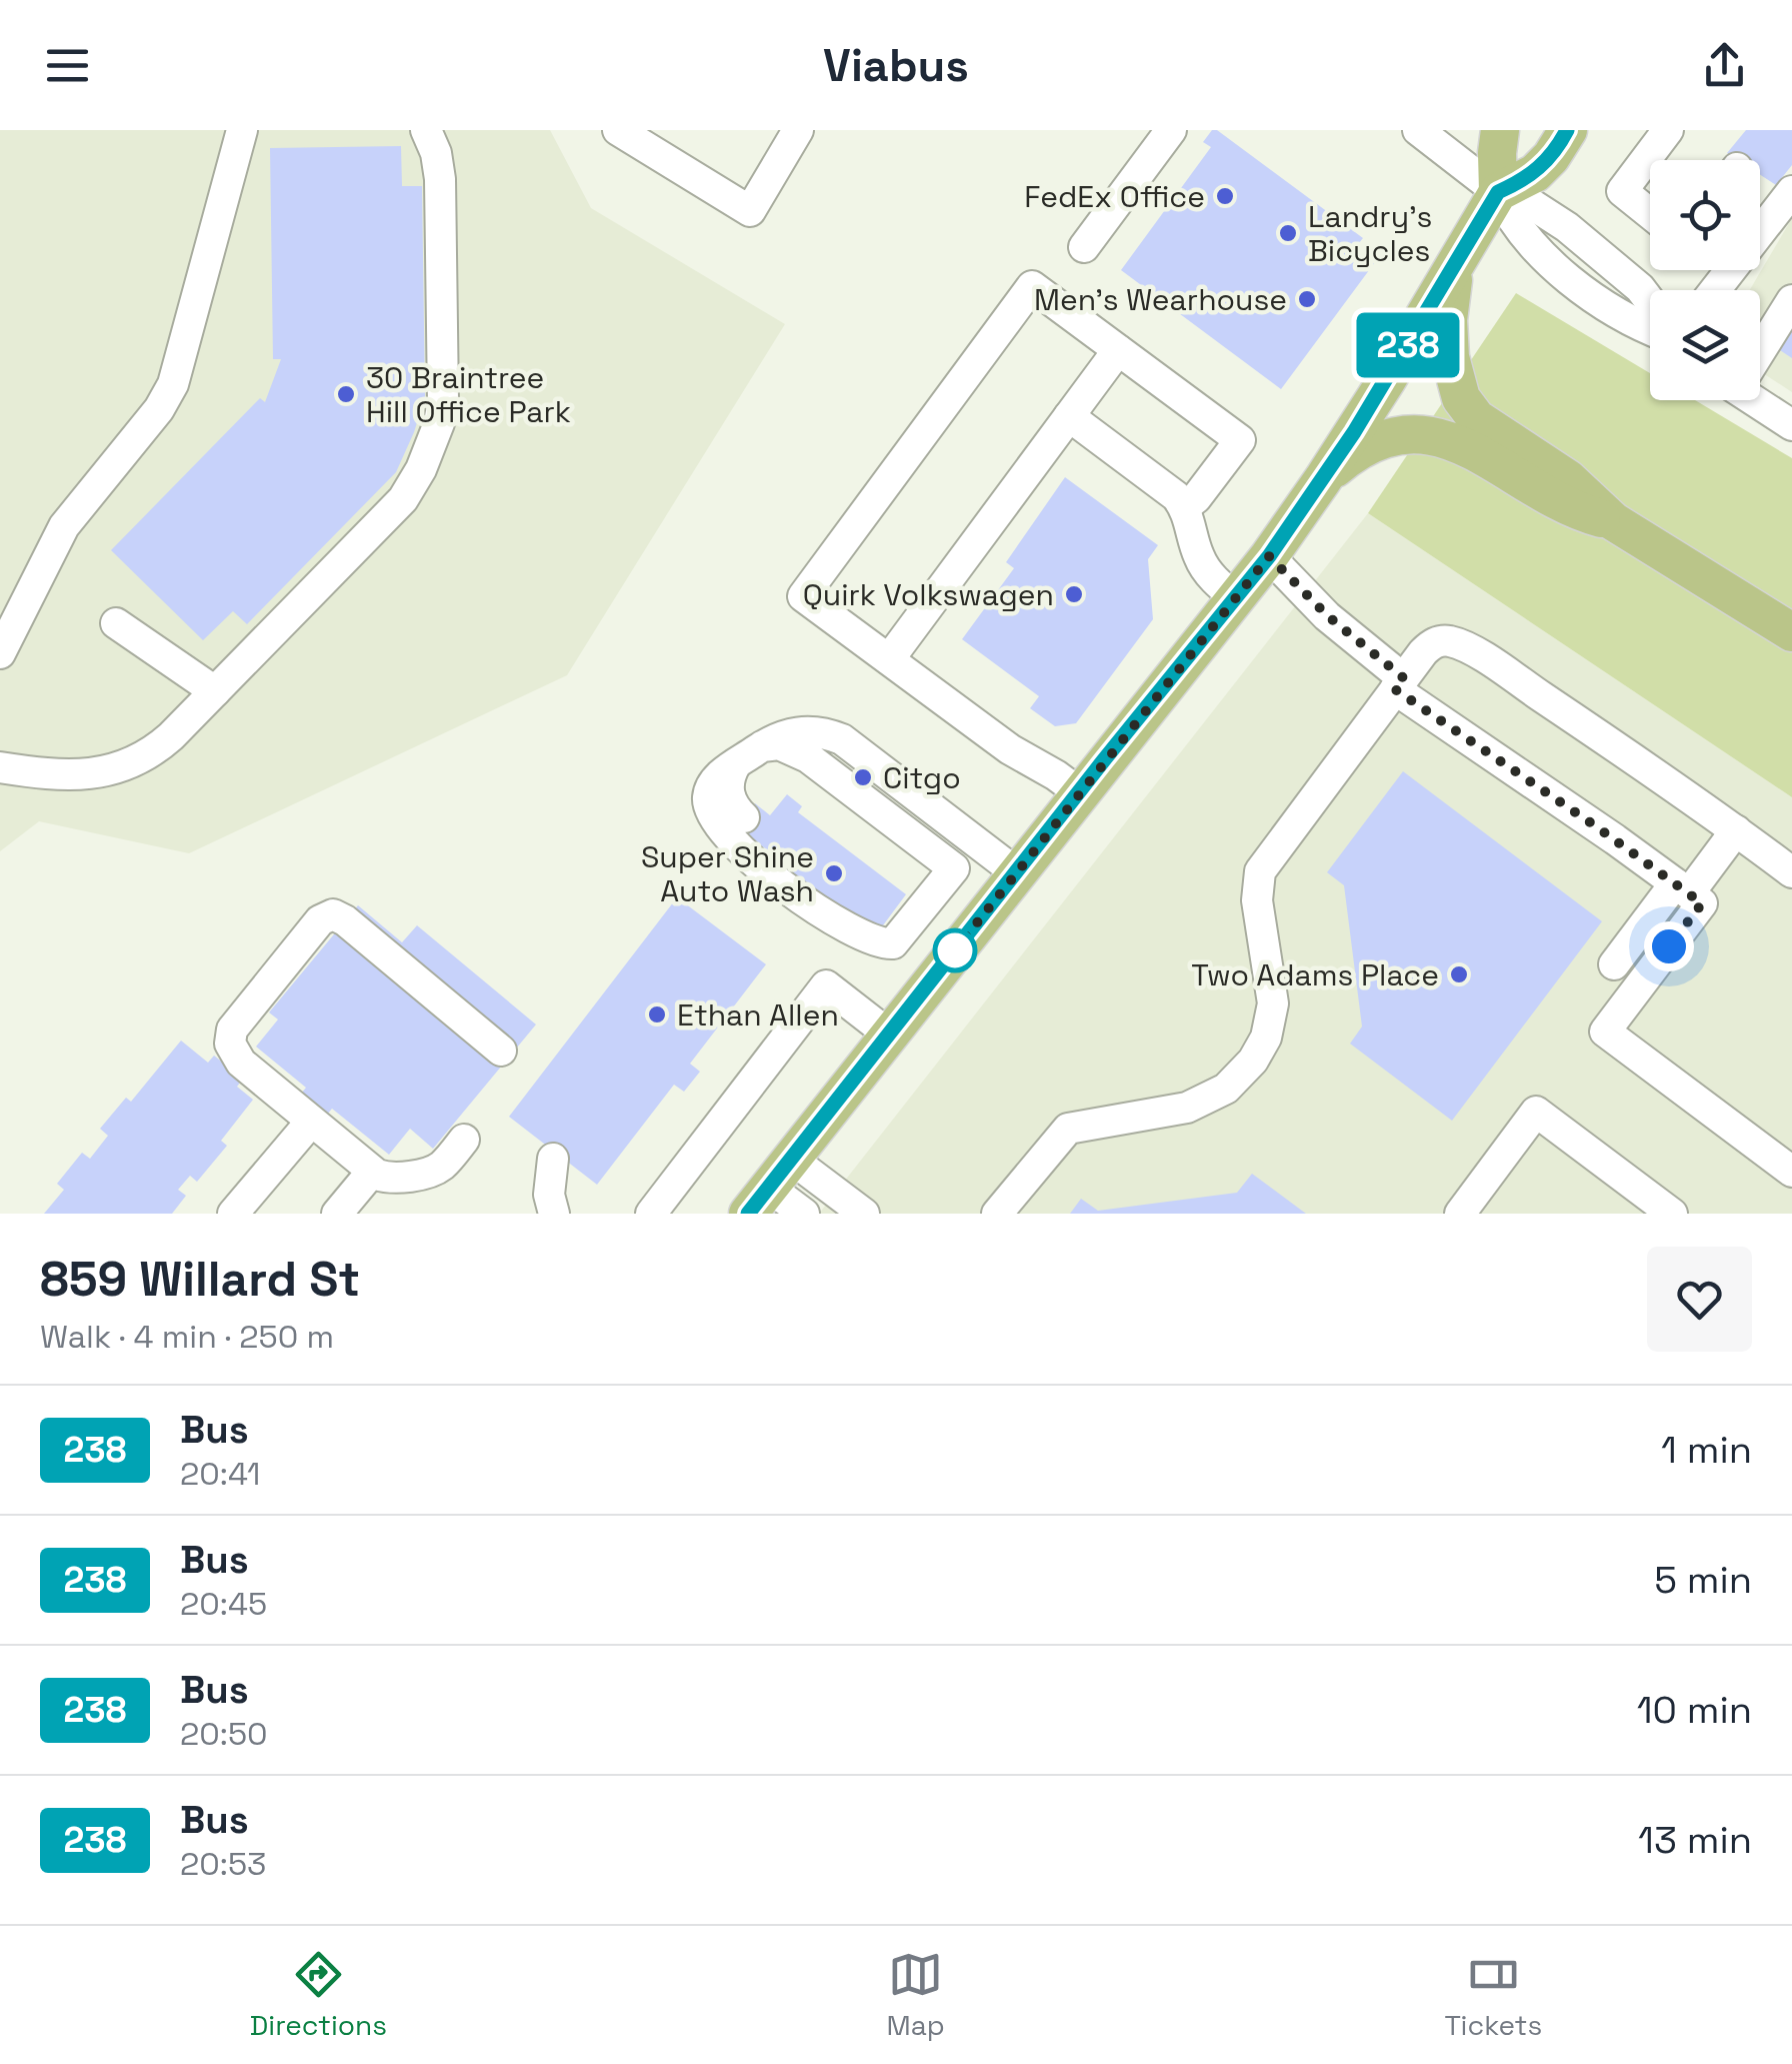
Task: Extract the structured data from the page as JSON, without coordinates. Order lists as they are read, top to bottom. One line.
{"places":["FedEx Office","Landry's Bicycles","Men's Wearhouse","30 Braintree Hill Office Park","Quirk Volkswagen","Citgo","Super Shine Auto Wash","Two Adams Place","Ethan Allen"],"lines":["bus line 238"],"page":{"header":"Viabus","on_map":"238","heading":["859 Willard St","Walk · 4 min · 250 m"],"list":[{"mark":"238","name":"Bus","note":"20:41","value":"1 min"},{"mark":"238","name":"Bus","note":"20:45","value":"5 min"},{"mark":"238","name":"Bus","note":"20:50","value":"10 min"},{"mark":"238","name":"Bus","note":"20:53","value":"13 min"}],"tabs":["Directions","Map","Tickets"]}}
